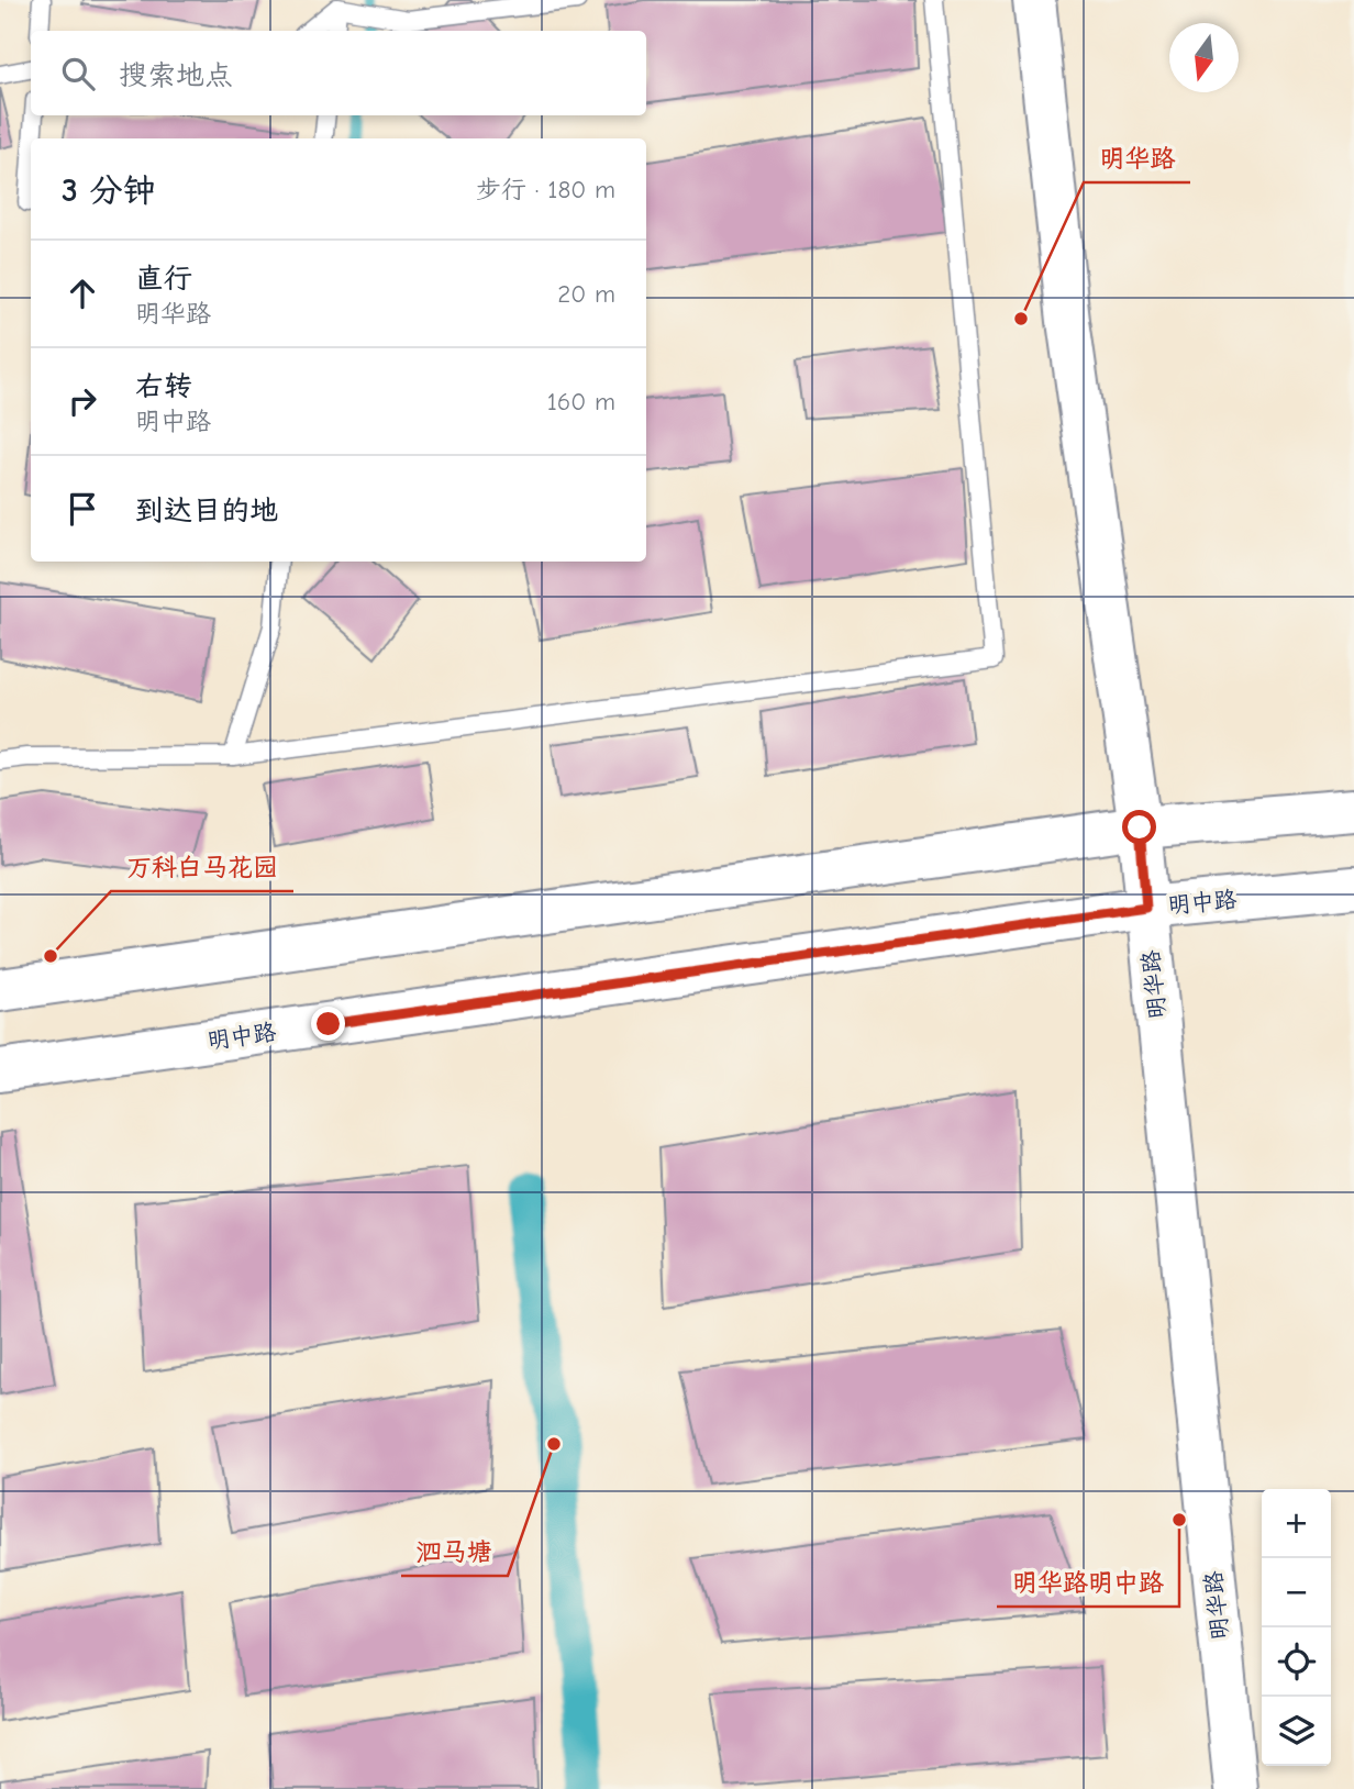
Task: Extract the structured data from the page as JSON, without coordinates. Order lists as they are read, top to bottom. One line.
{"streets":{"main road":["明中路","明华路"]},"crossings":[["明中路","明华路"]],"places":["明华路","万科白马花园","泗马塘","明华路明中路"],"north":"bottom","page":{"search":"搜索地点","heading":["3 分钟","步行 · 180 m"],"list":[["直行","明华路","20 m"],["右转","明中路","160 m"],"到达目的地"],"map_buttons":["+","−"]}}
